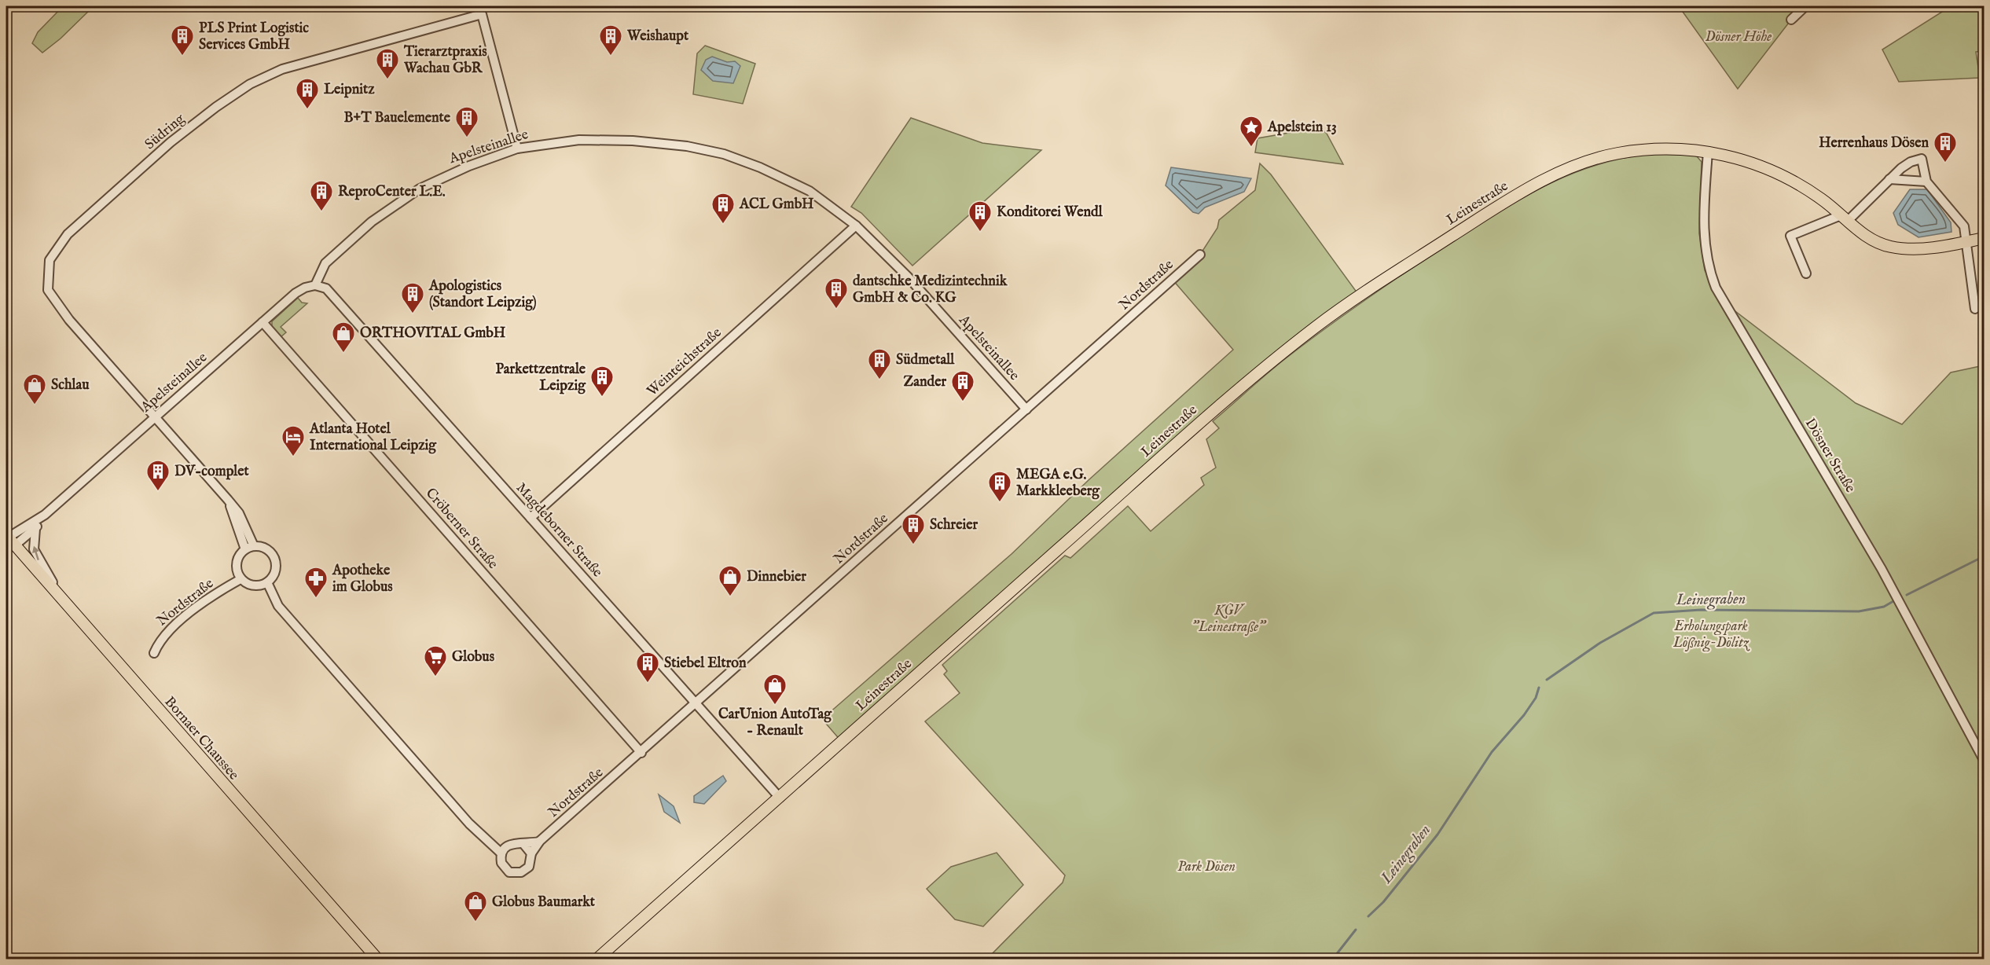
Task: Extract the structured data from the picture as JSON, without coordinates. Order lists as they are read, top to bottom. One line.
{"streets":{"main road":["Leinestraße","Bornaer Chaussee"],"street":["Südring","Apelsteinallee","Nordstraße","Weinteichstraße","Dösner Straße","Cröberner Straße","Magdeborner Straße"]},"crossings":[["Südring","Apelsteinallee"],["Südring","Nordstraße"],["Apelsteinallee","Nordstraße"],["Apelsteinallee","Weinteichstraße"],["Apelsteinallee","Cröberner Straße"],["Apelsteinallee","Magdeborner Straße"],["Apelsteinallee","Bornaer Chaussee"],["Leinestraße","Dösner Straße"],["Leinestraße","Magdeborner Straße"],["Nordstraße","Cröberner Straße"],["Nordstraße","Magdeborner Straße"],["Weinteichstraße","Magdeborner Straße"]],"water":["Leinegraben"],"parks":["Dösner Höhe","KGV \"Leinestraße\"","Erholungspark Lößnig-Dölitz","Park Dösen"],"places":{"building":["PLS Print Logistic Services GmbH","Weishaupt","Tierarztpraxis Wachau GbR","Leipnitz","B+T Bauelemente","Herrenhaus Dösen","ReproCenter L.E.","ACL GmbH","Konditorei Wendl","dantschke Medizintechnik GmbH & Co. KG","Apologistics (Standort Leipzig)","Südmetall","Parkettzentrale Leipzig","Zander","DV-complet","MEGA e.G. Markkleeberg","Schreier","Stiebel Eltron"],"place":["Apelstein 13"],"shop":["ORTHOVITAL GmbH","Schlau","Dinnebier","CarUnion AutoTag - Renault","Globus Baumarkt"],"hotel":["Atlanta Hotel International Leipzig"],"pharmacy":["Apotheke im Globus"],"supermarket":["Globus"]}}
